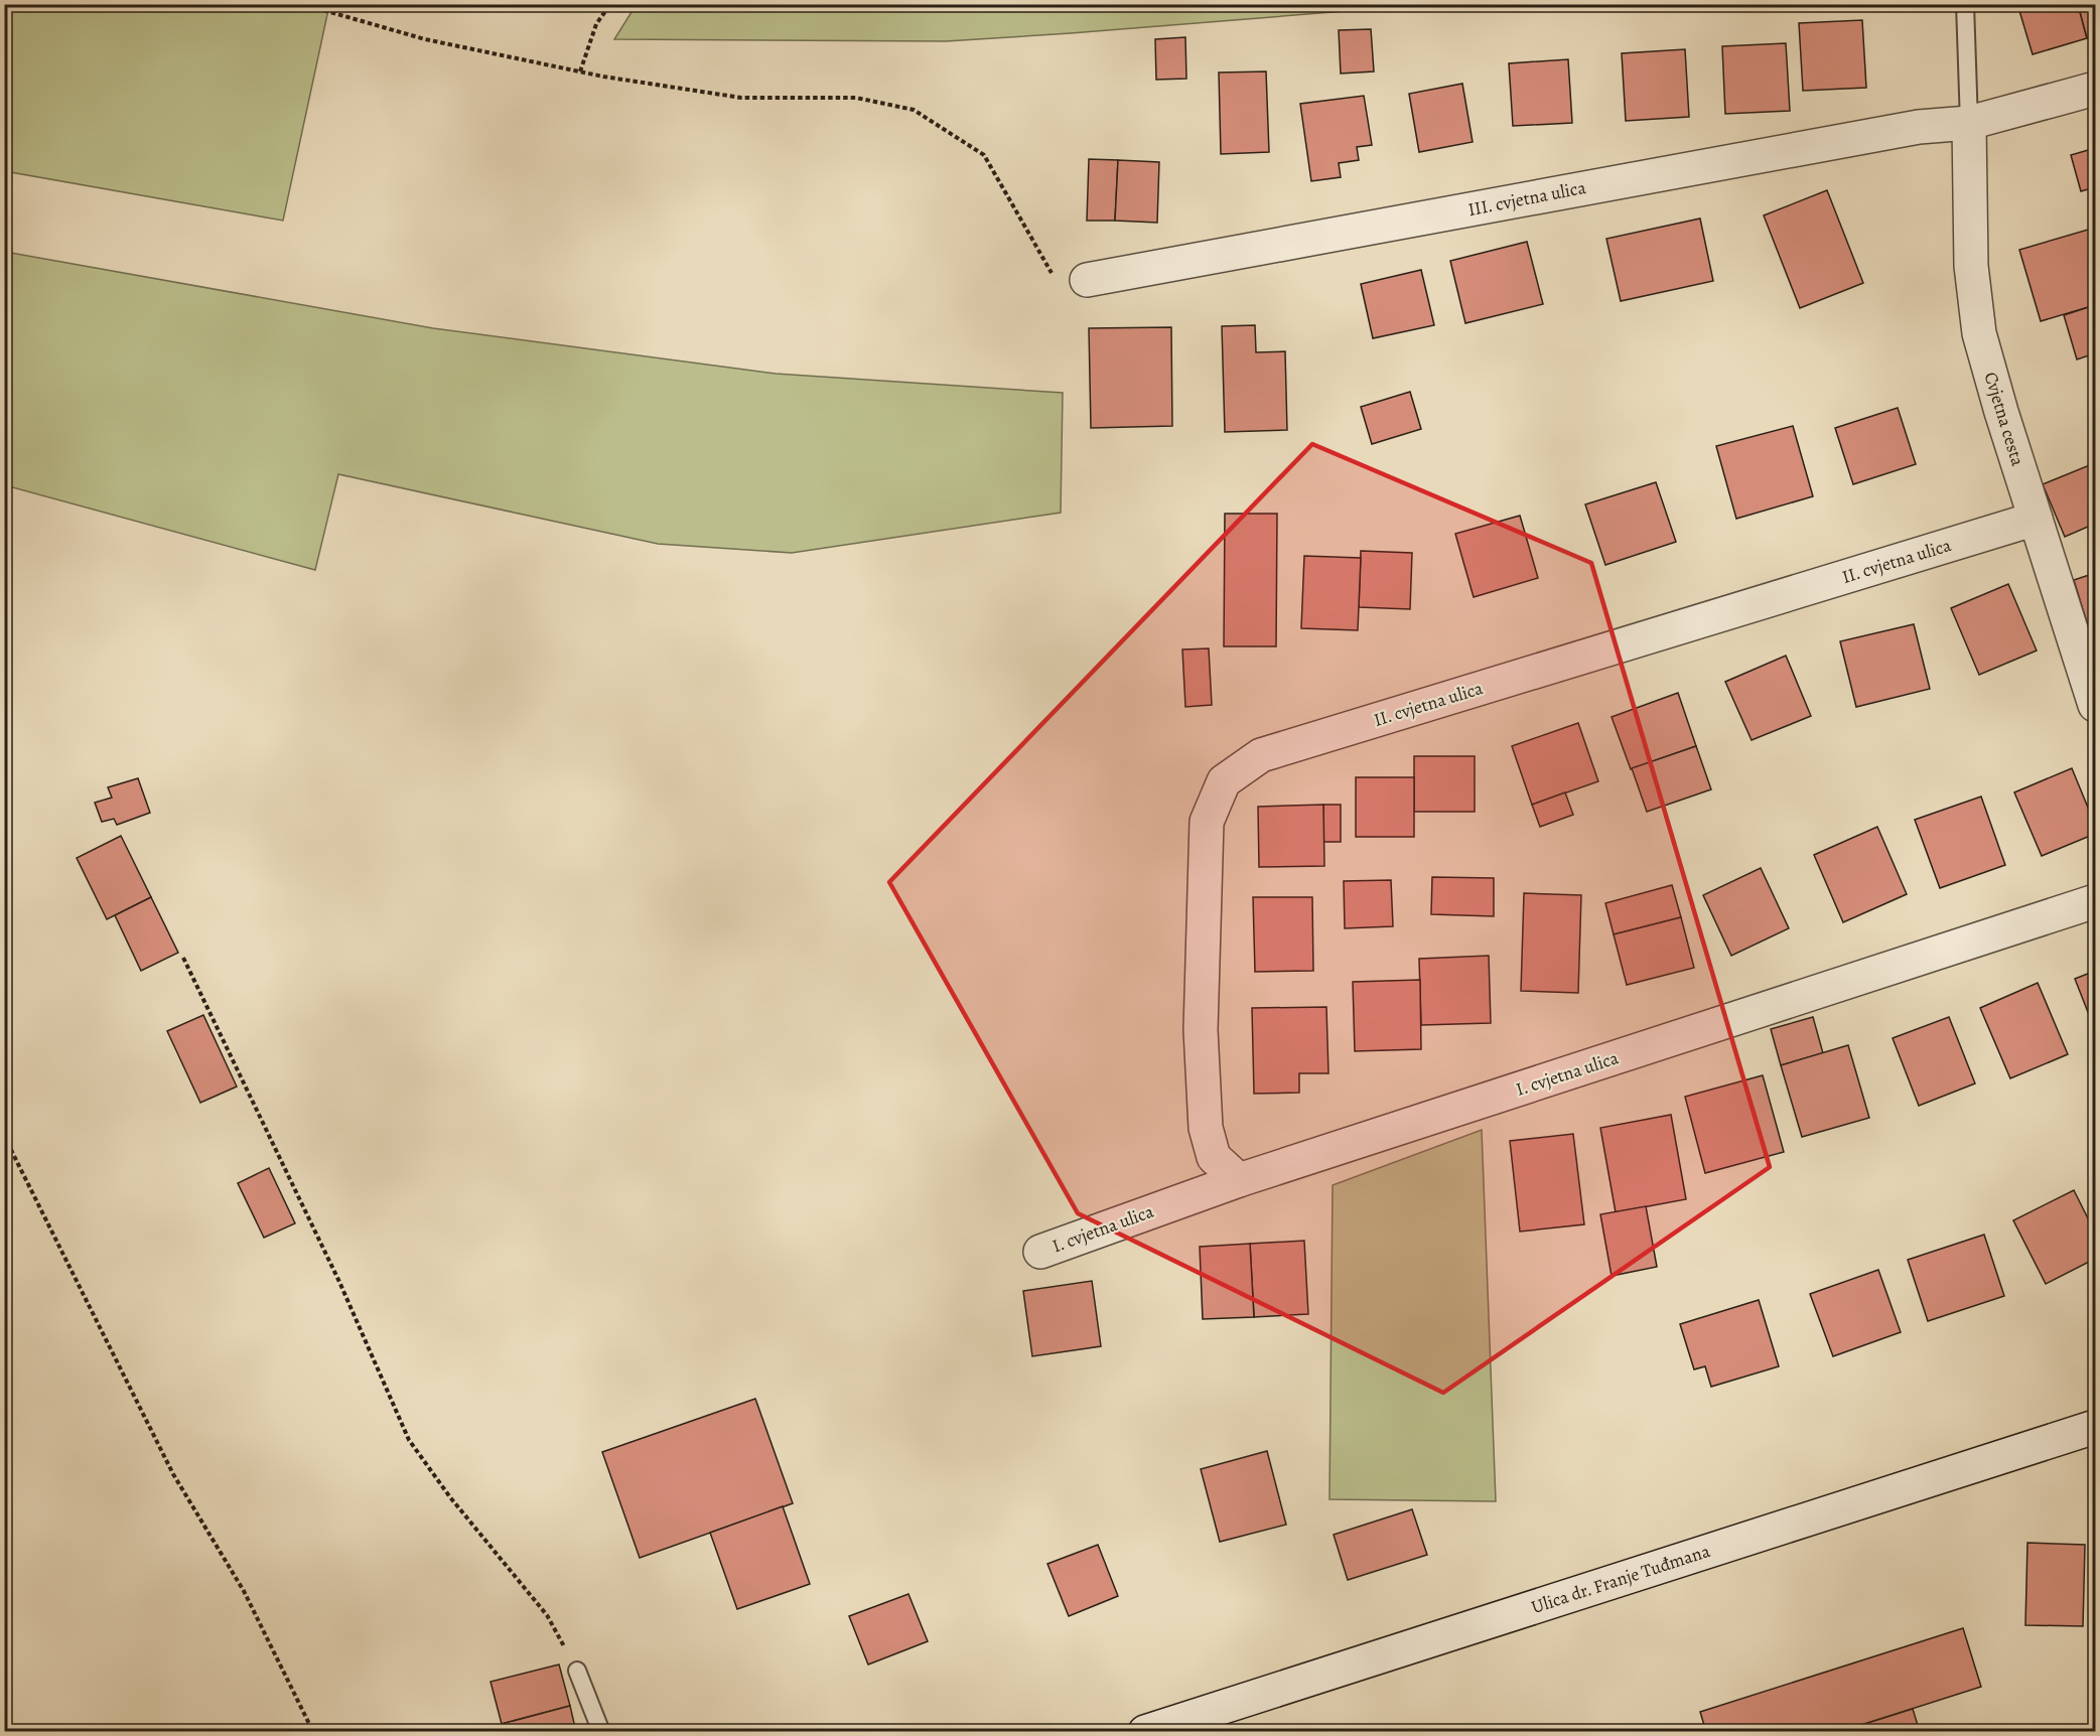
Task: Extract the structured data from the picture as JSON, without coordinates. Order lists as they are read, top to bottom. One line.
{"streets":{"street":["III. cvjetna ulica","Cvjetna cesta","II. cvjetna ulica","I. cvjetna ulica","Ulica dr. Franje Tuđmana"]},"crossings":[["III. cvjetna ulica","Cvjetna cesta"],["Cvjetna cesta","II. cvjetna ulica"],["II. cvjetna ulica","I. cvjetna ulica"]]}
